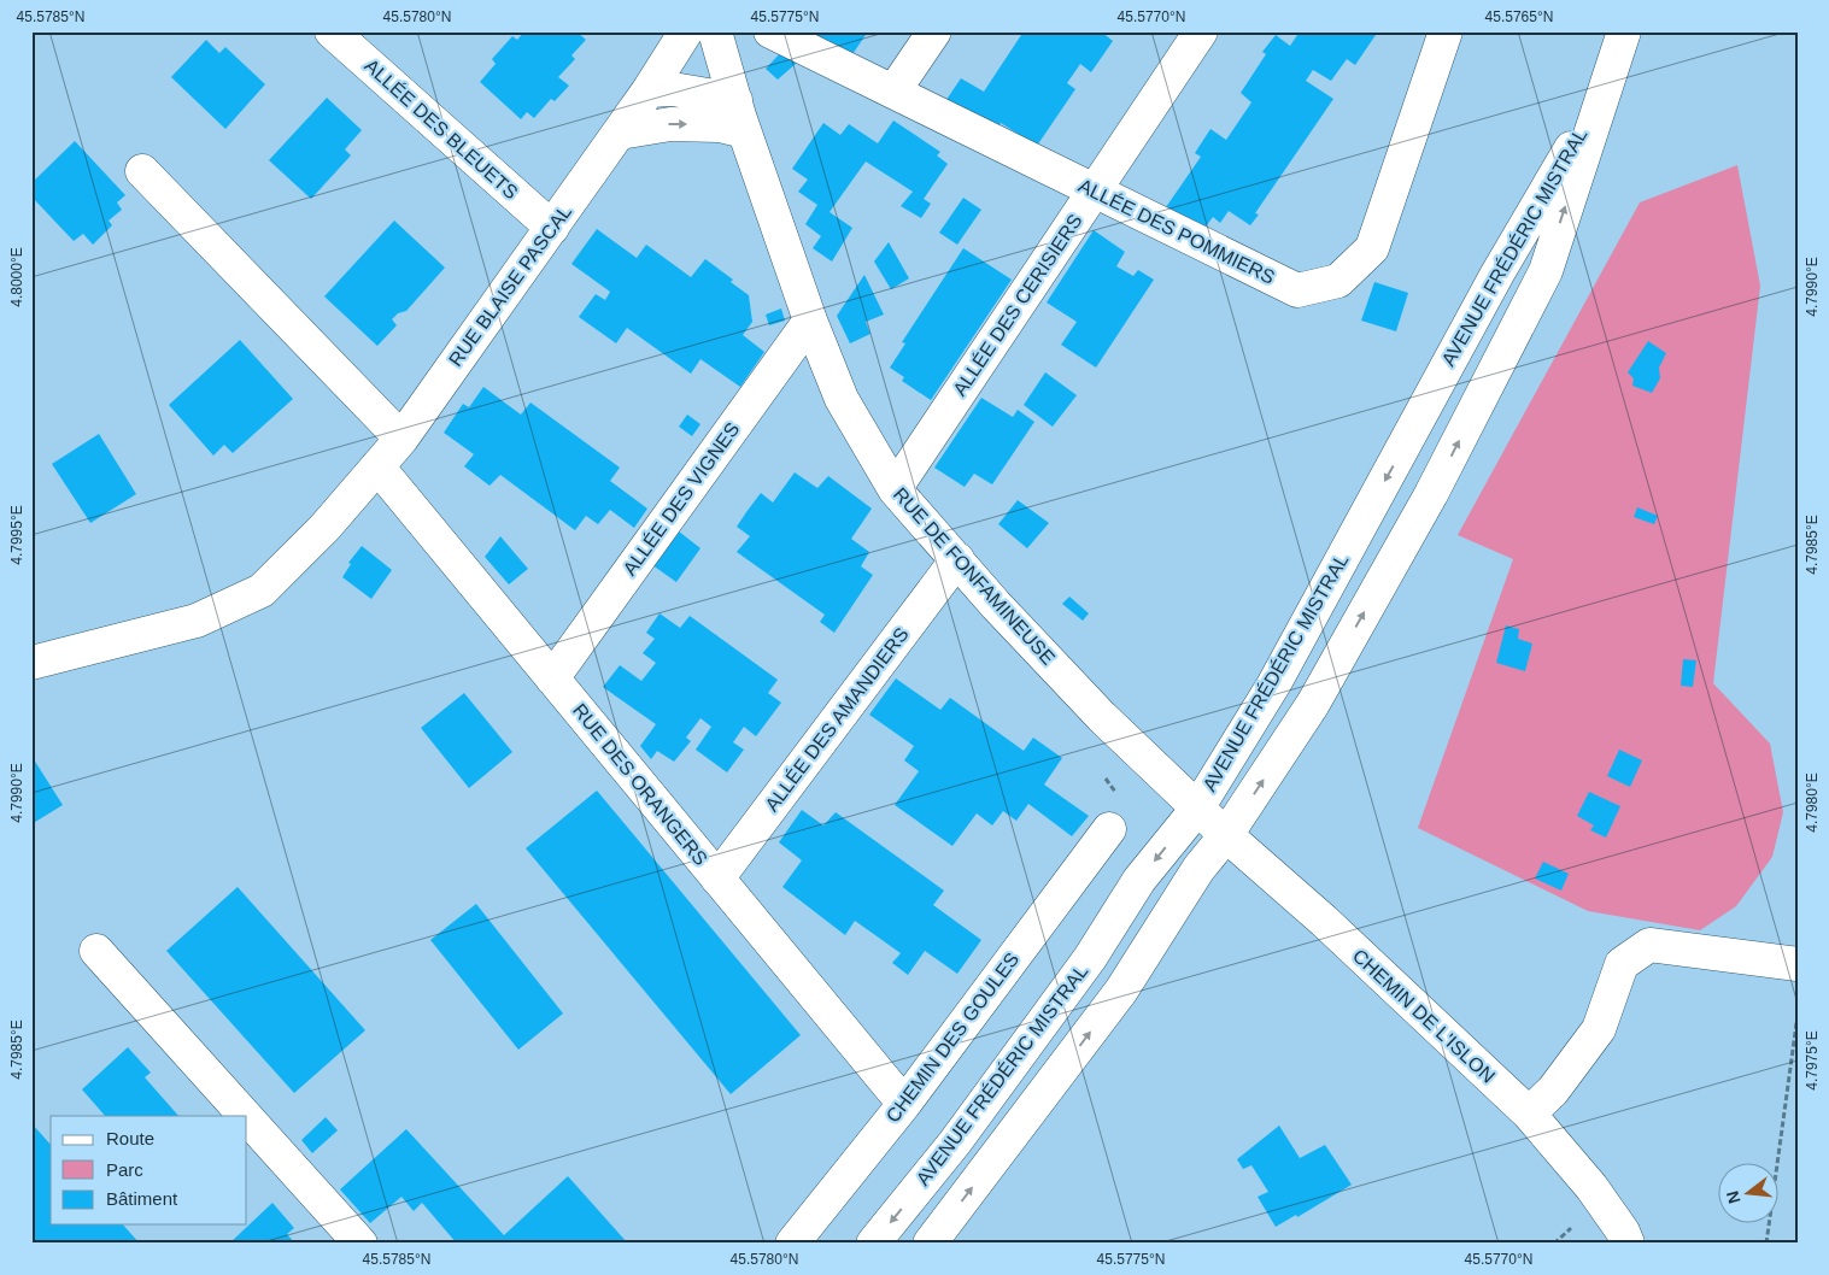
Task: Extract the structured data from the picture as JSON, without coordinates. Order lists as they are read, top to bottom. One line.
{"streets":{"street":["ALLÉE DES BLEUETS","ALLÉE DES POMMIERS","AVENUE FRÉDÉRIC MISTRAL","RUE BLAISE PASCAL","ALLÉE DES CERISIERS","ALLÉE DES VIGNES","RUE DE FONFAMINEUSE","ALLÉE DES AMANDIERS","RUE DES ORANGERS","CHEMIN DE L'ISLON","CHEMIN DES GOULES"]},"crossings":[["ALLÉE DES BLEUETS","RUE BLAISE PASCAL"],["ALLÉE DES POMMIERS","ALLÉE DES CERISIERS"],["AVENUE FRÉDÉRIC MISTRAL","RUE DE FONFAMINEUSE"],["AVENUE FRÉDÉRIC MISTRAL","CHEMIN DE L'ISLON"],["RUE BLAISE PASCAL","RUE DES ORANGERS"],["ALLÉE DES CERISIERS","RUE DE FONFAMINEUSE"],["ALLÉE DES VIGNES","RUE DE FONFAMINEUSE"],["ALLÉE DES VIGNES","RUE DES ORANGERS"],["RUE DE FONFAMINEUSE","ALLÉE DES AMANDIERS"],["RUE DE FONFAMINEUSE","CHEMIN DE L'ISLON"],["ALLÉE DES AMANDIERS","RUE DES ORANGERS"],["RUE DES ORANGERS","CHEMIN DES GOULES"]],"legend":["Route","Parc","Bâtiment"],"north":"left","coordinates":["45.5785°N","45.5780°N","45.5775°N","45.5770°N","45.5765°N","4.8000°E","4.7990°E","4.7995°E","4.7985°E","4.7980°E","4.7975°E"]}
